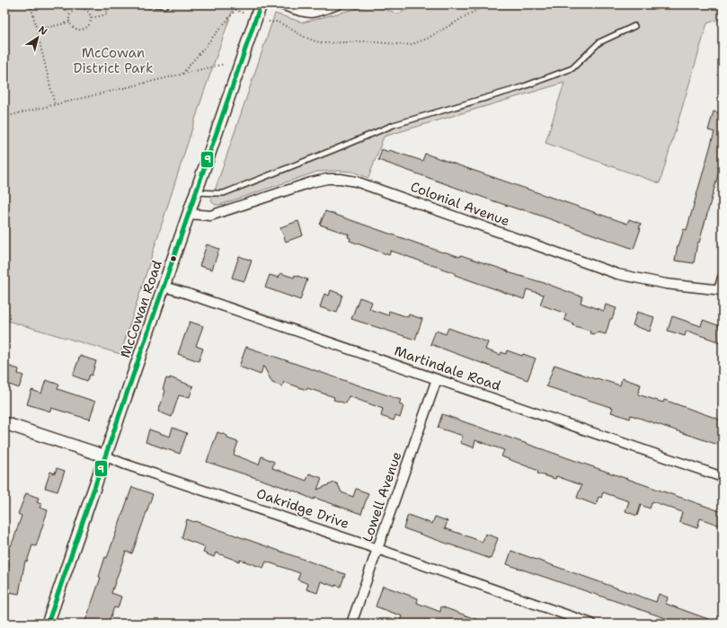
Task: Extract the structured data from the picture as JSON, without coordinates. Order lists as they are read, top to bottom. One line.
{"streets":{"street":["Colonial Avenue","McCowan Road","Martindale Road","Lowell Avenue","Oakridge Drive"]},"crossings":[["Colonial Avenue","McCowan Road"],["McCowan Road","Martindale Road"],["McCowan Road","Oakridge Drive"],["Martindale Road","Lowell Avenue"],["Lowell Avenue","Oakridge Drive"]],"parks":["McCowan District Park"],"lines":["transit line 9"],"north":"top right"}
